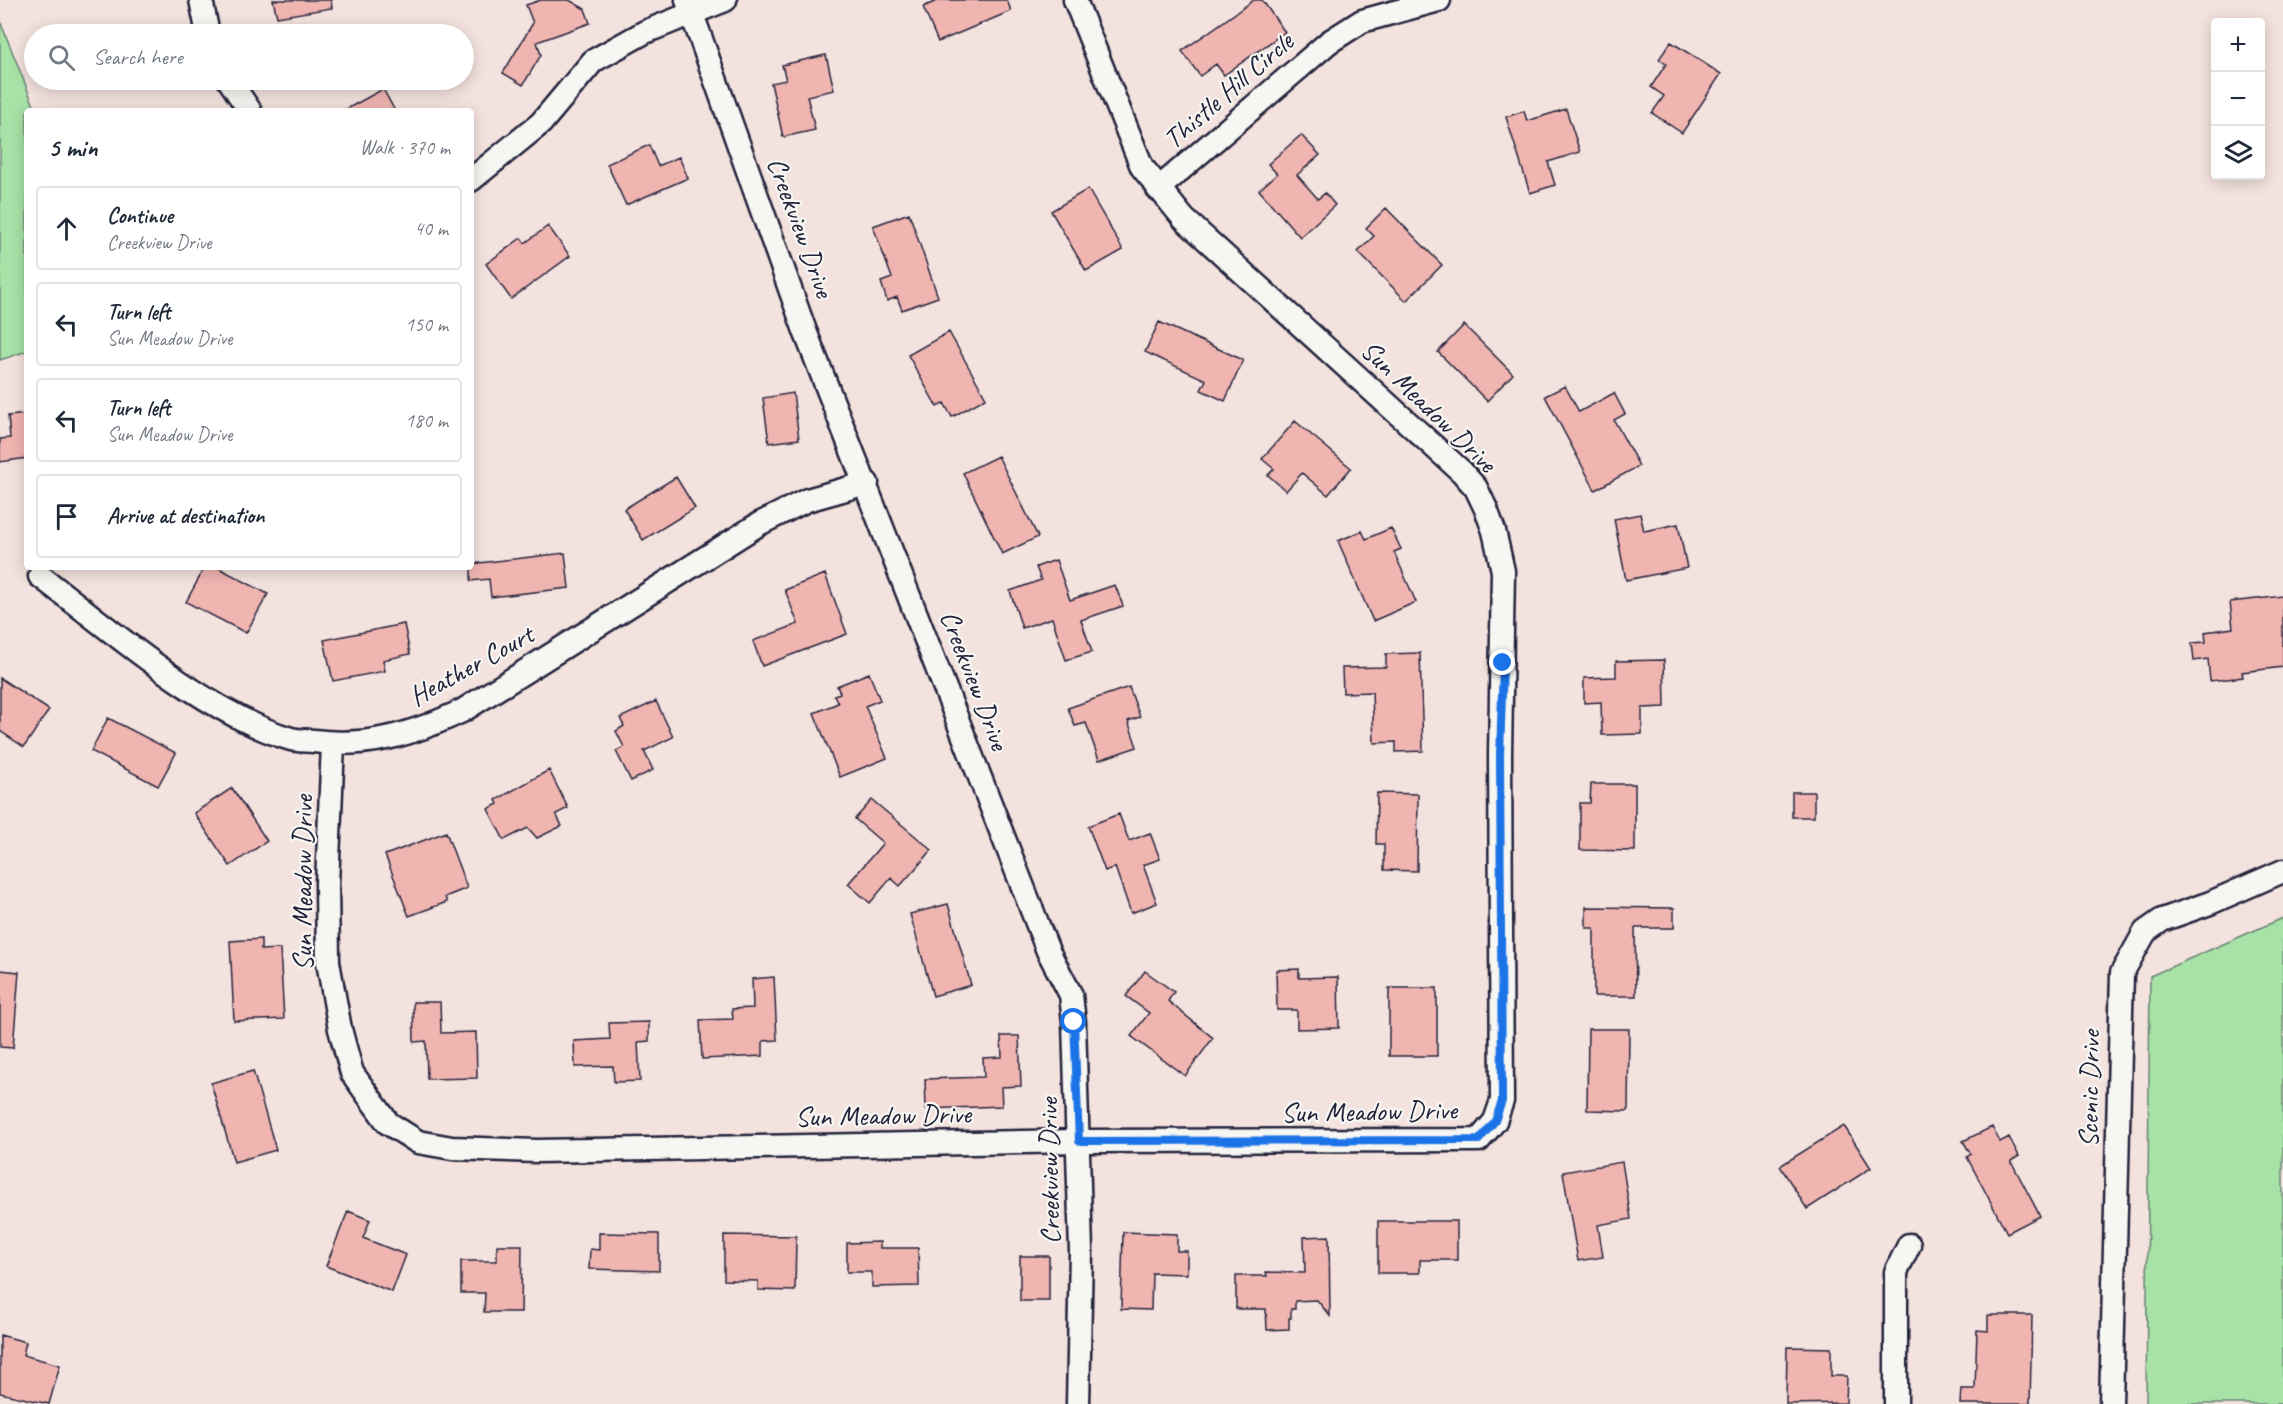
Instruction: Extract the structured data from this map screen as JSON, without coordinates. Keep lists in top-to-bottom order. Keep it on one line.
{"streets":{"street":["Thistle Hill Circle","Creekview Drive","Sun Meadow Drive","Heather Court","Scenic Drive"]},"crossings":[["Thistle Hill Circle","Sun Meadow Drive"],["Creekview Drive","Sun Meadow Drive"],["Creekview Drive","Heather Court"],["Sun Meadow Drive","Heather Court"]],"page":{"map_buttons":["+","−"],"search":"Search here","heading":["5 min","Walk · 370 m"],"list":[["Continue","Creekview Drive","40 m"],["Turn left","Sun Meadow Drive","150 m"],["Turn left","Sun Meadow Drive","180 m"],"Arrive at destination"]}}
